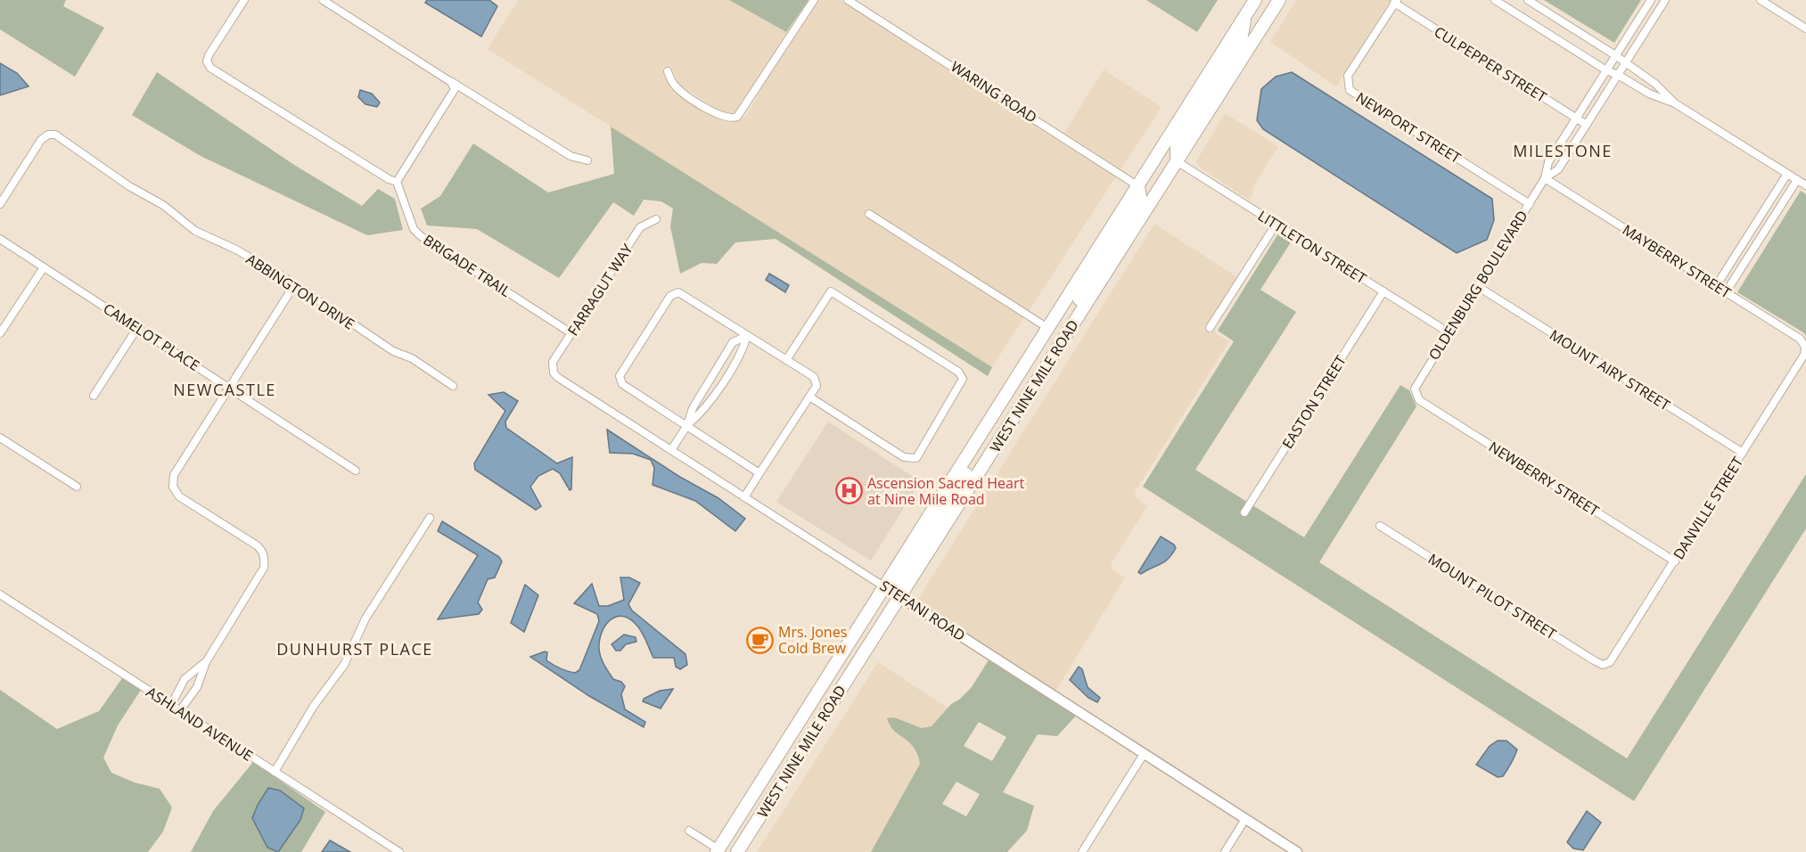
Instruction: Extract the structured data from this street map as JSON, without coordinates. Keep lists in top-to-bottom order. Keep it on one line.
{"streets":{"main road":["WEST NINE MILE ROAD"],"street":["CULPEPPER STREET","WARING ROAD","NEWPORT STREET","LITTLETON STREET","MAYBERRY STREET","BRIGADE TRAIL","OLDENBURG BOULEVARD","FARRAGUT WAY","ABBINGTON DRIVE","CAMELOT PLACE","MOUNT AIRY STREET","EASTON STREET","NEWBERRY STREET","DANVILLE STREET","MOUNT PILOT STREET","STEFANI ROAD","ASHLAND AVENUE"]},"crossings":[["CULPEPPER STREET","NEWPORT STREET"],["CULPEPPER STREET","OLDENBURG BOULEVARD"],["WARING ROAD","WEST NINE MILE ROAD"],["NEWPORT STREET","OLDENBURG BOULEVARD"],["LITTLETON STREET","OLDENBURG BOULEVARD"],["LITTLETON STREET","WEST NINE MILE ROAD"],["LITTLETON STREET","EASTON STREET"],["MAYBERRY STREET","OLDENBURG BOULEVARD"],["MAYBERRY STREET","DANVILLE STREET"],["BRIGADE TRAIL","FARRAGUT WAY"],["OLDENBURG BOULEVARD","MOUNT AIRY STREET"],["OLDENBURG BOULEVARD","NEWBERRY STREET"],["FARRAGUT WAY","STEFANI ROAD"],["MOUNT AIRY STREET","DANVILLE STREET"],["WEST NINE MILE ROAD","STEFANI ROAD"],["NEWBERRY STREET","DANVILLE STREET"],["DANVILLE STREET","MOUNT PILOT STREET"]],"districts":["MILESTONE","NEWCASTLE","DUNHURST PLACE"],"places":{"hospital":["Ascension Sacred Heart at Nine Mile Road"],"cafe":["Mrs. Jones Cold Brew"]}}
